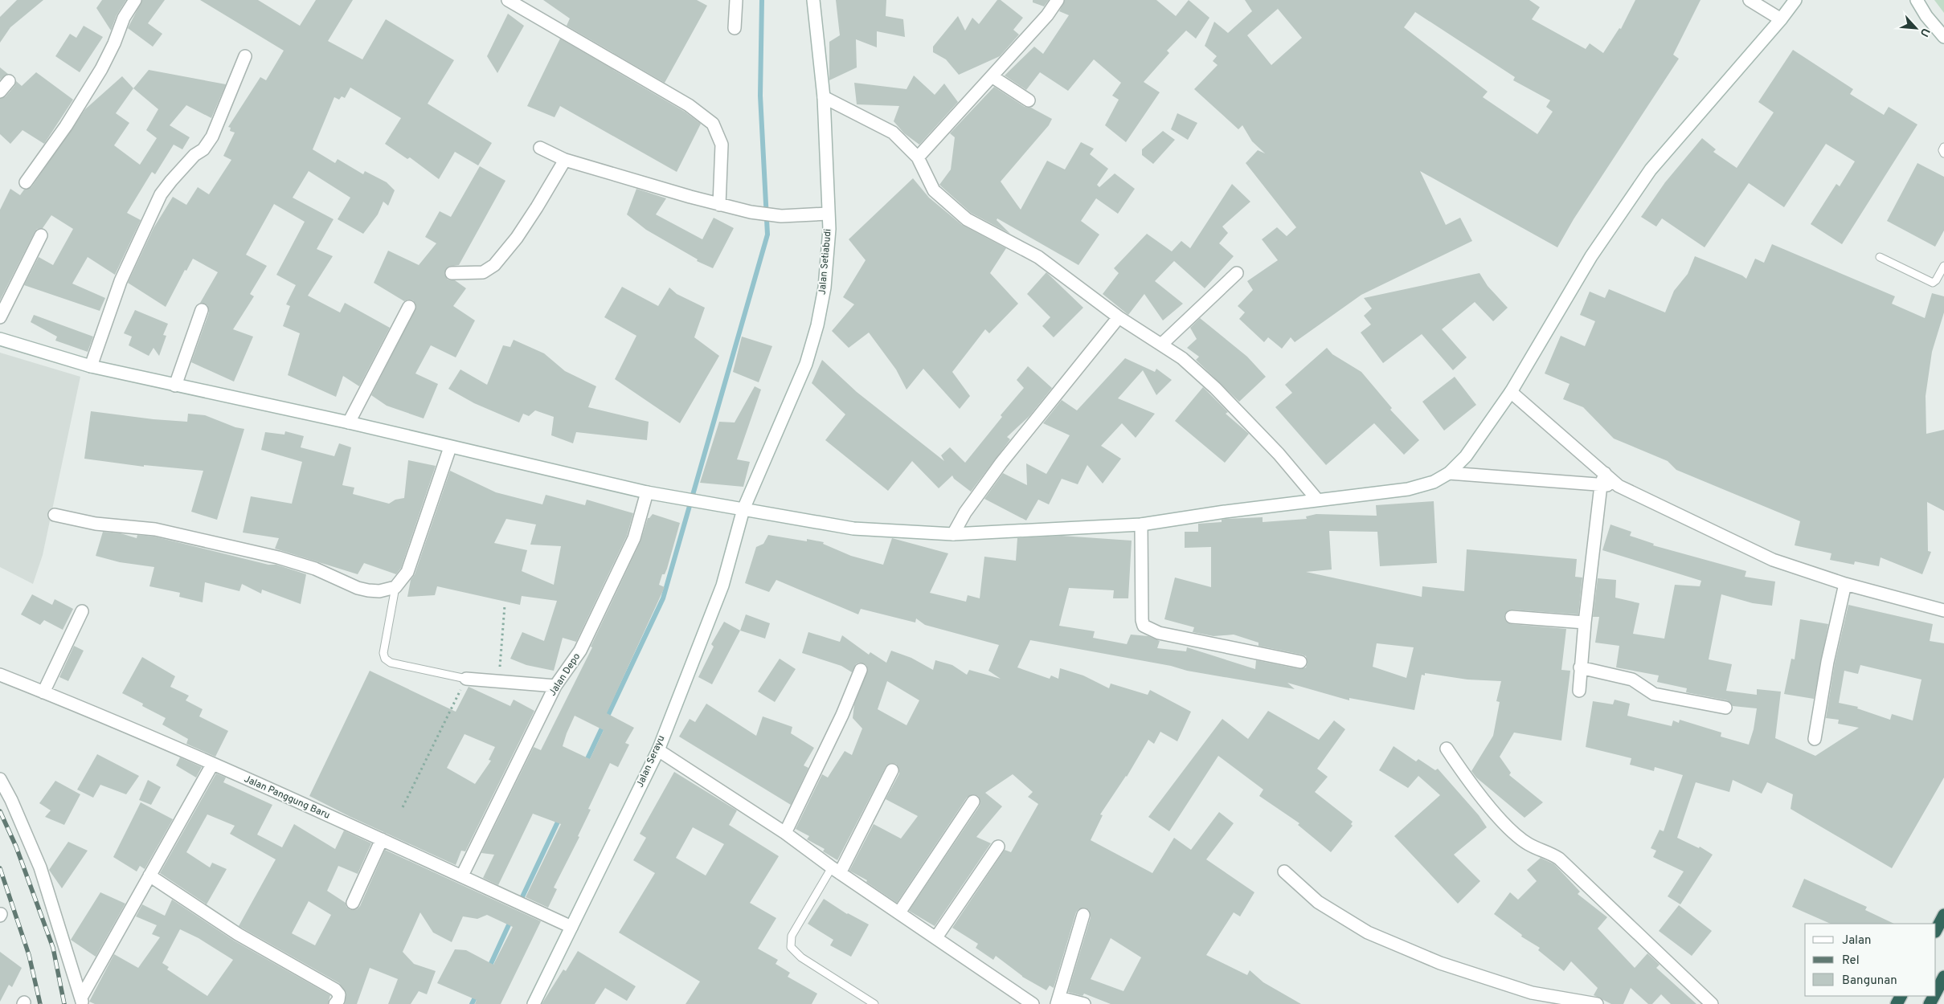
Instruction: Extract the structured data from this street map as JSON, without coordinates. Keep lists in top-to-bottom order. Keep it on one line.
{"streets":{"street":["Jalan Setiabudi","Jalan Depo","Jalan Serayu","Jalan Panggung Baru"]},"crossings":[["Jalan Setiabudi","Jalan Serayu"],["Jalan Depo","Jalan Panggung Baru"],["Jalan Serayu","Jalan Panggung Baru"]],"legend":["Jalan","Rel","Bangunan"],"north":"bottom right"}
